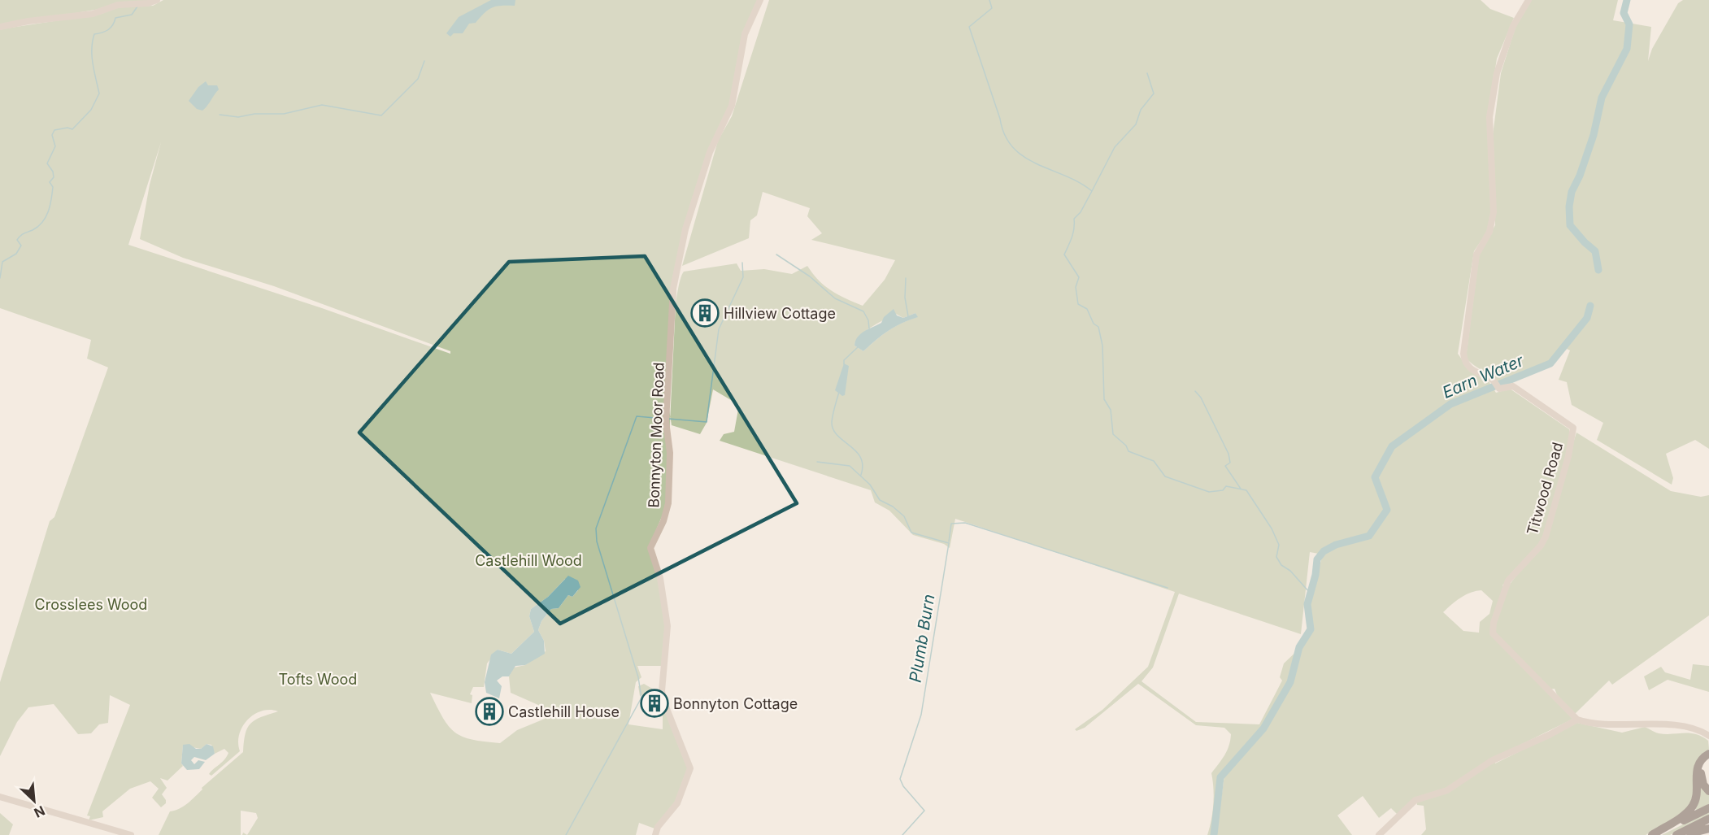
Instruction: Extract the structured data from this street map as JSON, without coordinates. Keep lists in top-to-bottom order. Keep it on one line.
{"streets":{"street":["Bonnyton Moor Road","Titwood Road"]},"water":["Earn Water","Plumb Burn"],"parks":["Castlehill Wood","Crosslees Wood","Tofts Wood"],"places":{"building":["Hillview Cottage","Bonnyton Cottage","Castlehill House"]},"north":"bottom right"}
